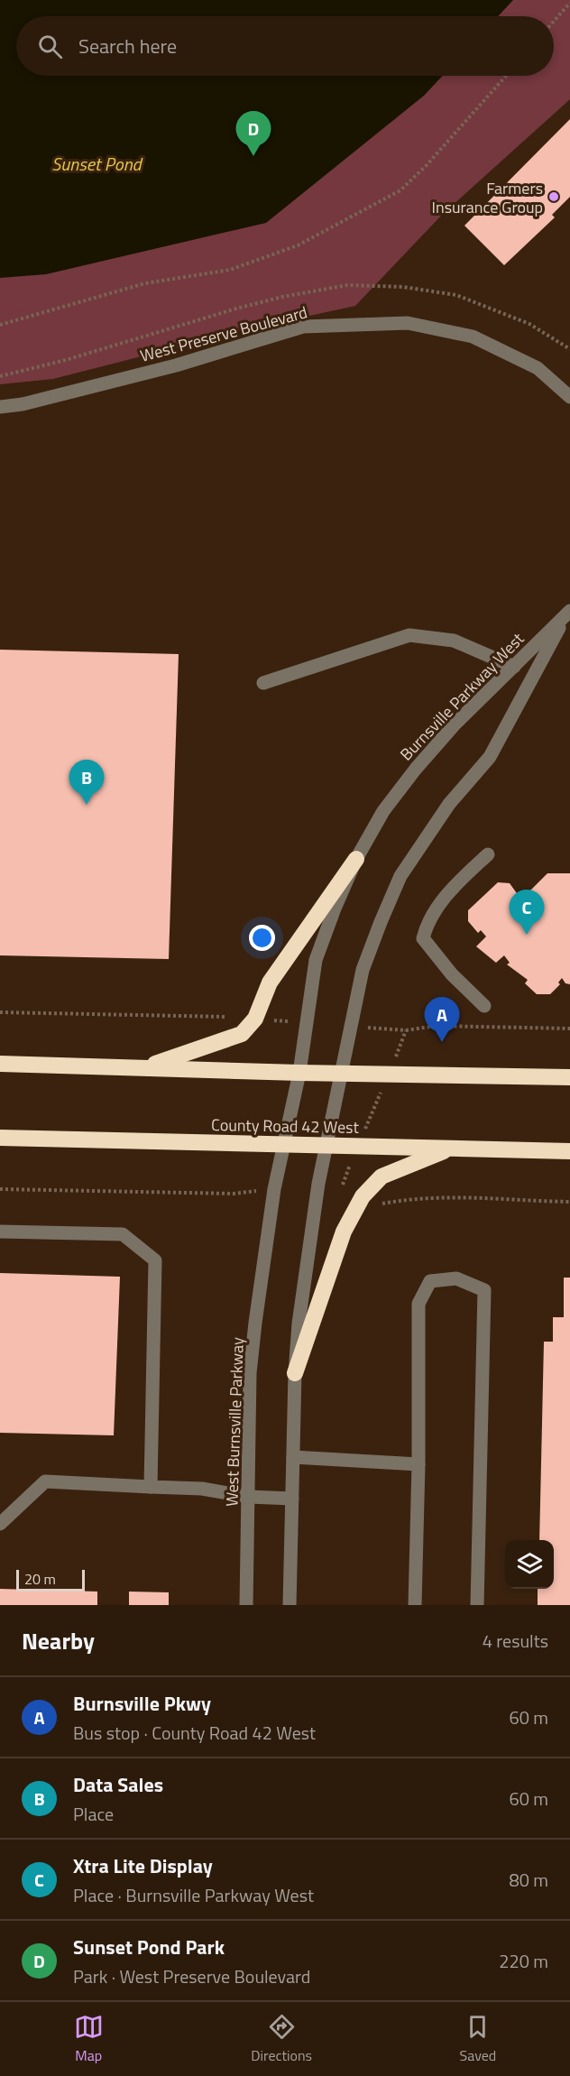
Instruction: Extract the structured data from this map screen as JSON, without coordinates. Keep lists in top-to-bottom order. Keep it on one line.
{"streets":{"highway":["County Road 42 West"],"street":["West Preserve Boulevard","Burnsville Parkway West","West Burnsville Parkway"]},"crossings":[["Burnsville Parkway West","County Road 42 West"],["Burnsville Parkway West","West Burnsville Parkway"],["County Road 42 West","West Burnsville Parkway"]],"water":["Sunset Pond"],"places":["Farmers Insurance Group"],"scale_bar":"20 m","page":{"search":"Search here","pins":["D","B","C","A"],"scale":"20 m","heading":["Nearby","4 results"],"list":[{"mark":"A","name":"Burnsville Pkwy","note":"Bus stop · County Road 42 West","value":"60 m"},{"mark":"B","name":"Data Sales","note":"Place","value":"60 m"},{"mark":"C","name":"Xtra Lite Display","note":"Place · Burnsville Parkway West","value":"80 m"},{"mark":"D","name":"Sunset Pond Park","note":"Park · West Preserve Boulevard","value":"220 m"}],"nav":["Map","Directions","Saved"]}}
